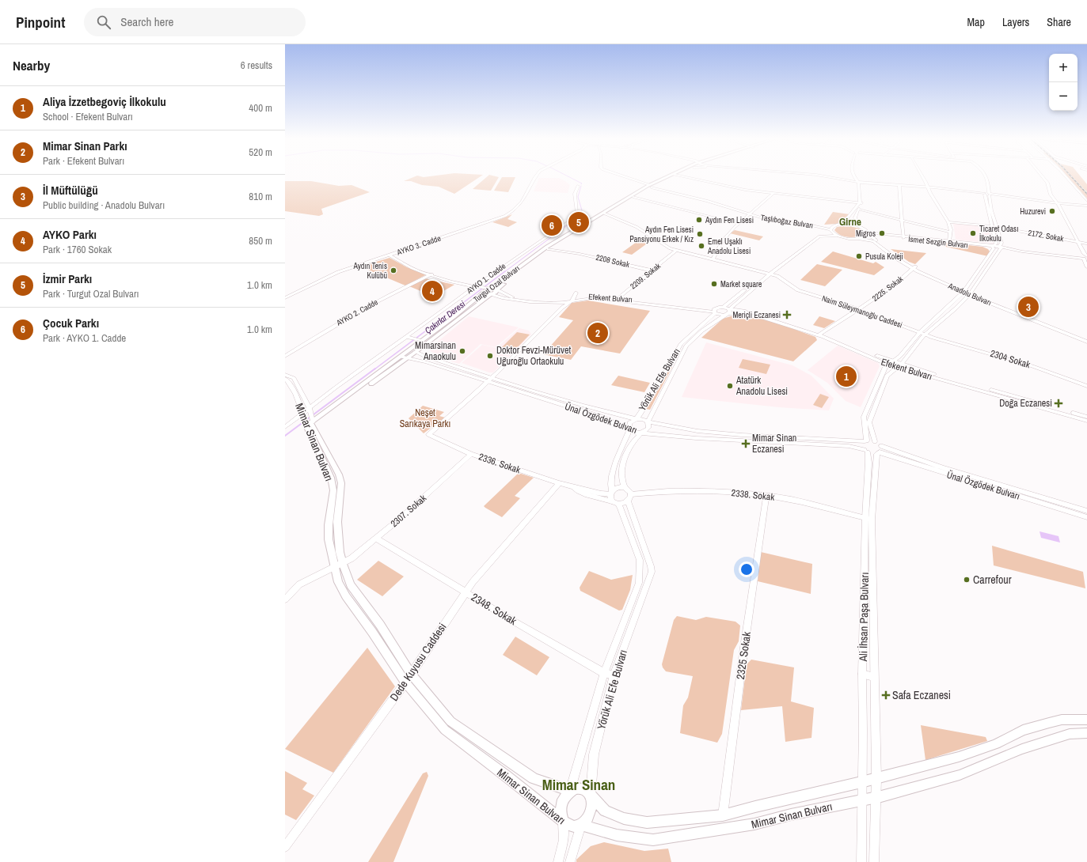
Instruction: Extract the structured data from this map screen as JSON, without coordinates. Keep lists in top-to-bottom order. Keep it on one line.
{"streets":{"main road":["Turgut Ozal Bulvarı","Yörük Ali Efe Bulvarı","Mimar Sinan Bulvarı"],"street":["Taşlıboğaz Bulvarı","2172. Sokak","İsmet Sezgin Bulvarı","AYKO 3. Cadde","2208 Sokak","2209. Sokak","AYKO 1. Cadde","2225. Sokak","Anadolu Bulvarı","Efekent Bulvarı","Naim Süleymanoğlu Caddesi","AYKO 2. Cadde","2304 Sokak","Ünal Özgödek Bulvarı","2336. Sokak","2338. Sokak","2307. Sokak","2348. Sokak","Ali İhsan Paşa Bulvarı","2325 Sokak","Dede Kuyusu Caddesi"]},"crossings":[["Taşlıboğaz Bulvarı","Turgut Ozal Bulvarı"],["İsmet Sezgin Bulvarı","Anadolu Bulvarı"],["2208 Sokak","2209. Sokak"],["2208 Sokak","Turgut Ozal Bulvarı"],["2209. Sokak","Efekent Bulvarı"],["2209. Sokak","Naim Süleymanoğlu Caddesi"],["AYKO 1. Cadde","Mimar Sinan Bulvarı"],["Turgut Ozal Bulvarı","Naim Süleymanoğlu Caddesi"],["Turgut Ozal Bulvarı","Ünal Özgödek Bulvarı"],["Turgut Ozal Bulvarı","Mimar Sinan Bulvarı"],["2225. Sokak","Anadolu Bulvarı"],["2225. Sokak","Efekent Bulvarı"],["2225. Sokak","Naim Süleymanoğlu Caddesi"],["Anadolu Bulvarı","Yörük Ali Efe Bulvarı"],["Efekent Bulvarı","Yörük Ali Efe Bulvarı"],["Naim Süleymanoğlu Caddesi","2304 Sokak"],["Naim Süleymanoğlu Caddesi","Yörük Ali Efe Bulvarı"],["Yörük Ali Efe Bulvarı","Ünal Özgödek Bulvarı"],["Yörük Ali Efe Bulvarı","Mimar Sinan Bulvarı"],["Yörük Ali Efe Bulvarı","2336. Sokak"],["Yörük Ali Efe Bulvarı","2338. Sokak"],["Yörük Ali Efe Bulvarı","2348. Sokak"],["Ünal Özgödek Bulvarı","2336. Sokak"],["Ünal Özgödek Bulvarı","Ali İhsan Paşa Bulvarı"],["Mimar Sinan Bulvarı","2307. Sokak"],["Mimar Sinan Bulvarı","Ali İhsan Paşa Bulvarı"],["Mimar Sinan Bulvarı","2325 Sokak"],["Mimar Sinan Bulvarı","Dede Kuyusu Caddesi"],["2336. Sokak","2338. Sokak"],["2336. Sokak","2307. Sokak"],["2336. Sokak","Dede Kuyusu Caddesi"],["2338. Sokak","Ali İhsan Paşa Bulvarı"],["2338. Sokak","2325 Sokak"],["2307. Sokak","2348. Sokak"],["2348. Sokak","Dede Kuyusu Caddesi"]],"districts":["Girne","Mimar Sinan"],"water":["Çakırlar Deresi"],"parks":["Neşet Sarıkaya Parkı"],"places":{"other":["Huzurevi","Aydın Fen Lisesi","Migros","Ticaret Odası İlkokulu","Aydın Fen Lisesi Pansiyonu Erkek / Kız","Emel Uşaklı Anadolu Lisesi","Pusula Koleji","Aydın Tenis Kulübü","Market square","Mimarsinan Anaokulu","Doktor Fevzi-Mürüvet Uğuroğlu Ortaokulu","Atatürk Anadolu Lisesi","Carrefour"],"health":["Meriçli Eczanesi","Doğa Eczanesi","Mimar Sinan Eczanesi","Safa Eczanesi"]},"page":{"header":"Pinpoint","search":"Search here","nav":["Map","Layers","Share"],"heading":["Nearby","6 results"],"map_buttons":["+","−"],"list":[{"mark":"1","name":"Aliya İzzetbegoviç İlkokulu","note":"School · Efekent Bulvarı","value":"400 m"},{"mark":"2","name":"Mimar Sinan Parkı","note":"Park · Efekent Bulvarı","value":"520 m"},{"mark":"3","name":"İl Müftülüğü","note":"Public building · Anadolu Bulvarı","value":"810 m"},{"mark":"4","name":"AYKO Parkı","note":"Park · 1760 Sokak","value":"850 m"},{"mark":"5","name":"İzmir Parkı","note":"Park · Turgut Ozal Bulvarı","value":"1.0 km"},{"mark":"6","name":"Çocuk Parkı","note":"Park · AYKO 1. Cadde","value":"1.0 km"}],"pins":["5","6","4","3","2","1"]}}
